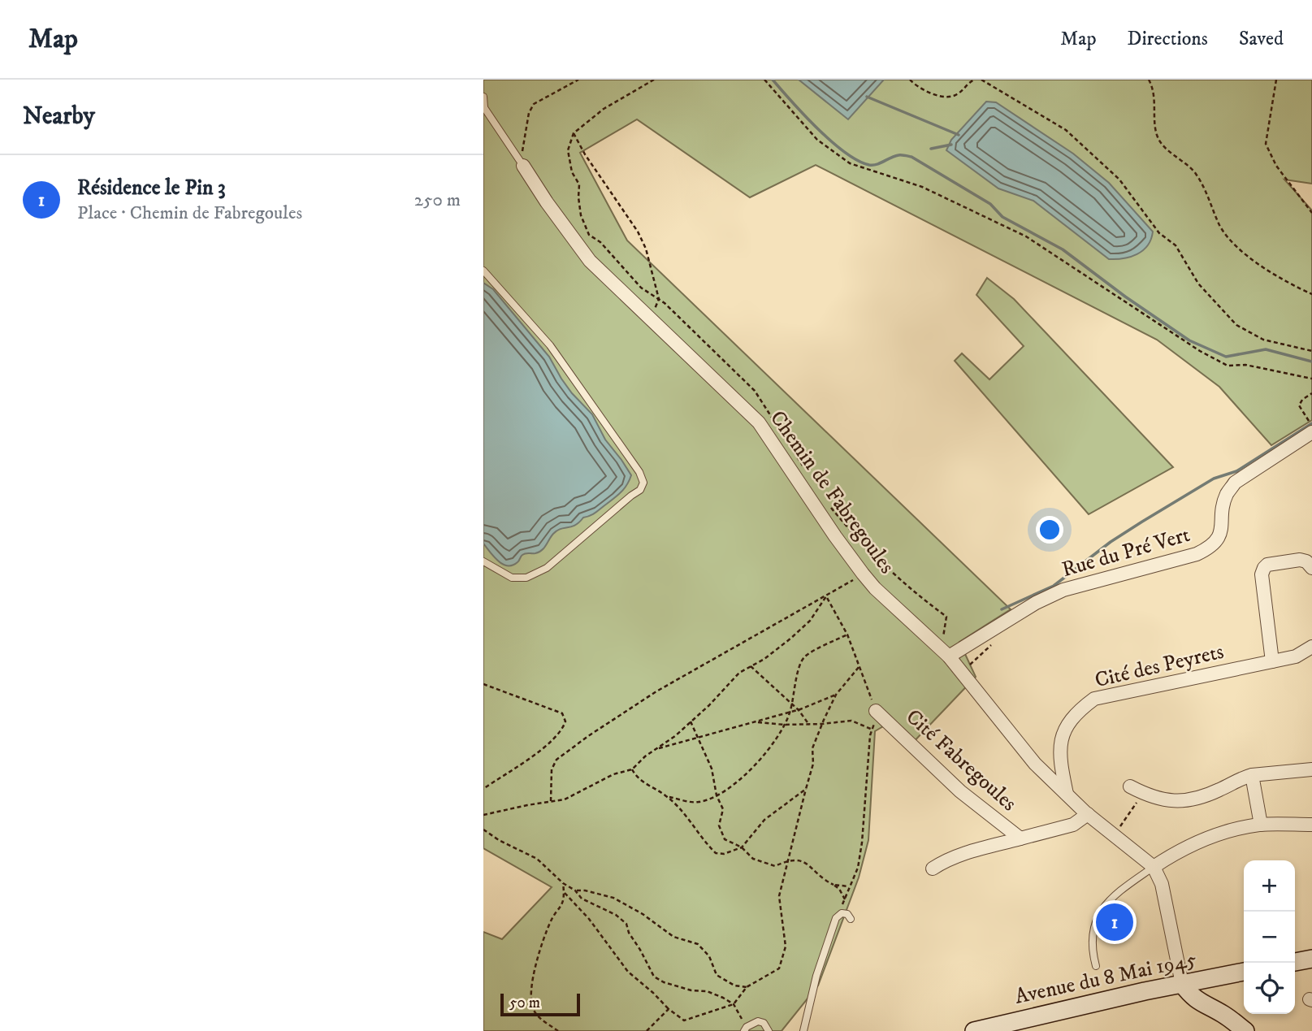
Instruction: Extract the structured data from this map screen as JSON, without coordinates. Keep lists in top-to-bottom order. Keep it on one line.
{"streets":{"main road":["Avenue du 8 Mai 1945"],"street":["Chemin de Fabregoules","Rue du Pré Vert","Cité des Peyrets","Cité Fabregoules"]},"crossings":[["Chemin de Fabregoules","Rue du Pré Vert"],["Chemin de Fabregoules","Cité des Peyrets"],["Chemin de Fabregoules","Cité Fabregoules"],["Chemin de Fabregoules","Avenue du 8 Mai 1945"]],"scale_bar":"50 m","page":{"header":"Map","nav":["Map","Directions","Saved"],"heading":"Nearby","list":[{"mark":"1","name":"Résidence le Pin 3","note":"Place · Chemin de Fabregoules","value":"250 m"}],"map_buttons":["+","−"],"pins":"1","scale":"50 m"}}
